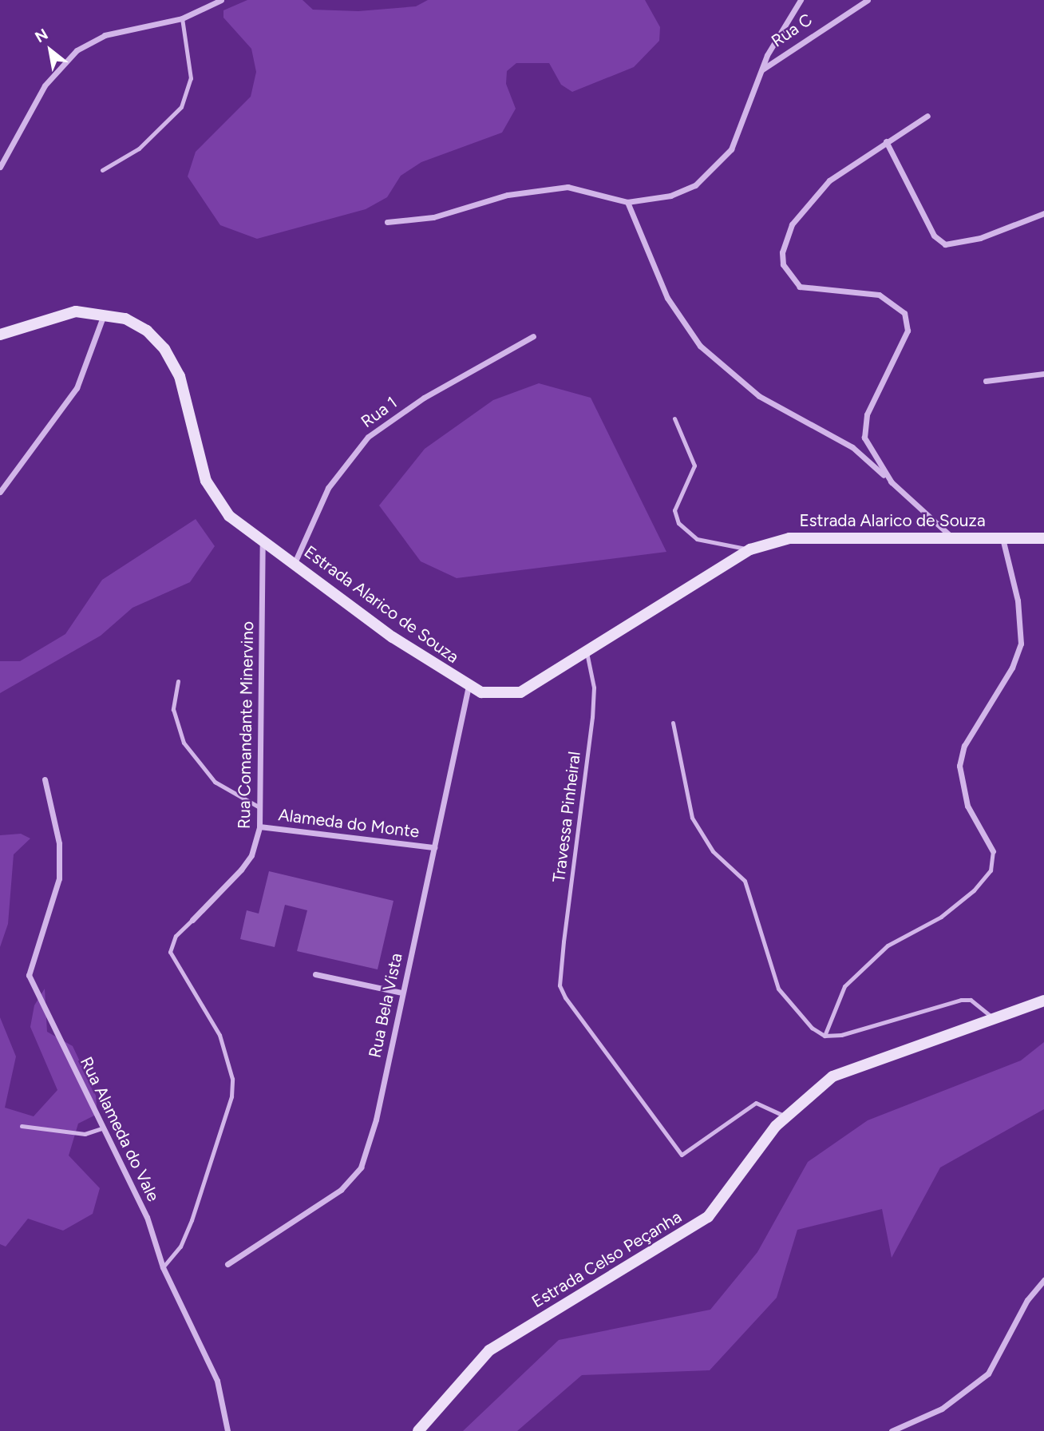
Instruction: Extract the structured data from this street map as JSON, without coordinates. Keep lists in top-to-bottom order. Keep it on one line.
{"streets":{"main road":["Estrada Alarico de Souza","Estrada Celso Peçanha"],"street":["Rua C","Rua 1","Rua Comandante Minervino","Alameda do Monte","Rua Bela Vista","Rua Alameda do Vale"],"lane":["Travessa Pinheiral"]},"crossings":[["Rua 1","Estrada Alarico de Souza"],["Estrada Alarico de Souza","Rua Comandante Minervino"],["Estrada Alarico de Souza","Travessa Pinheiral"],["Estrada Alarico de Souza","Rua Bela Vista"],["Rua Comandante Minervino","Alameda do Monte"],["Travessa Pinheiral","Estrada Celso Peçanha"],["Alameda do Monte","Rua Bela Vista"]],"north":"top left"}
